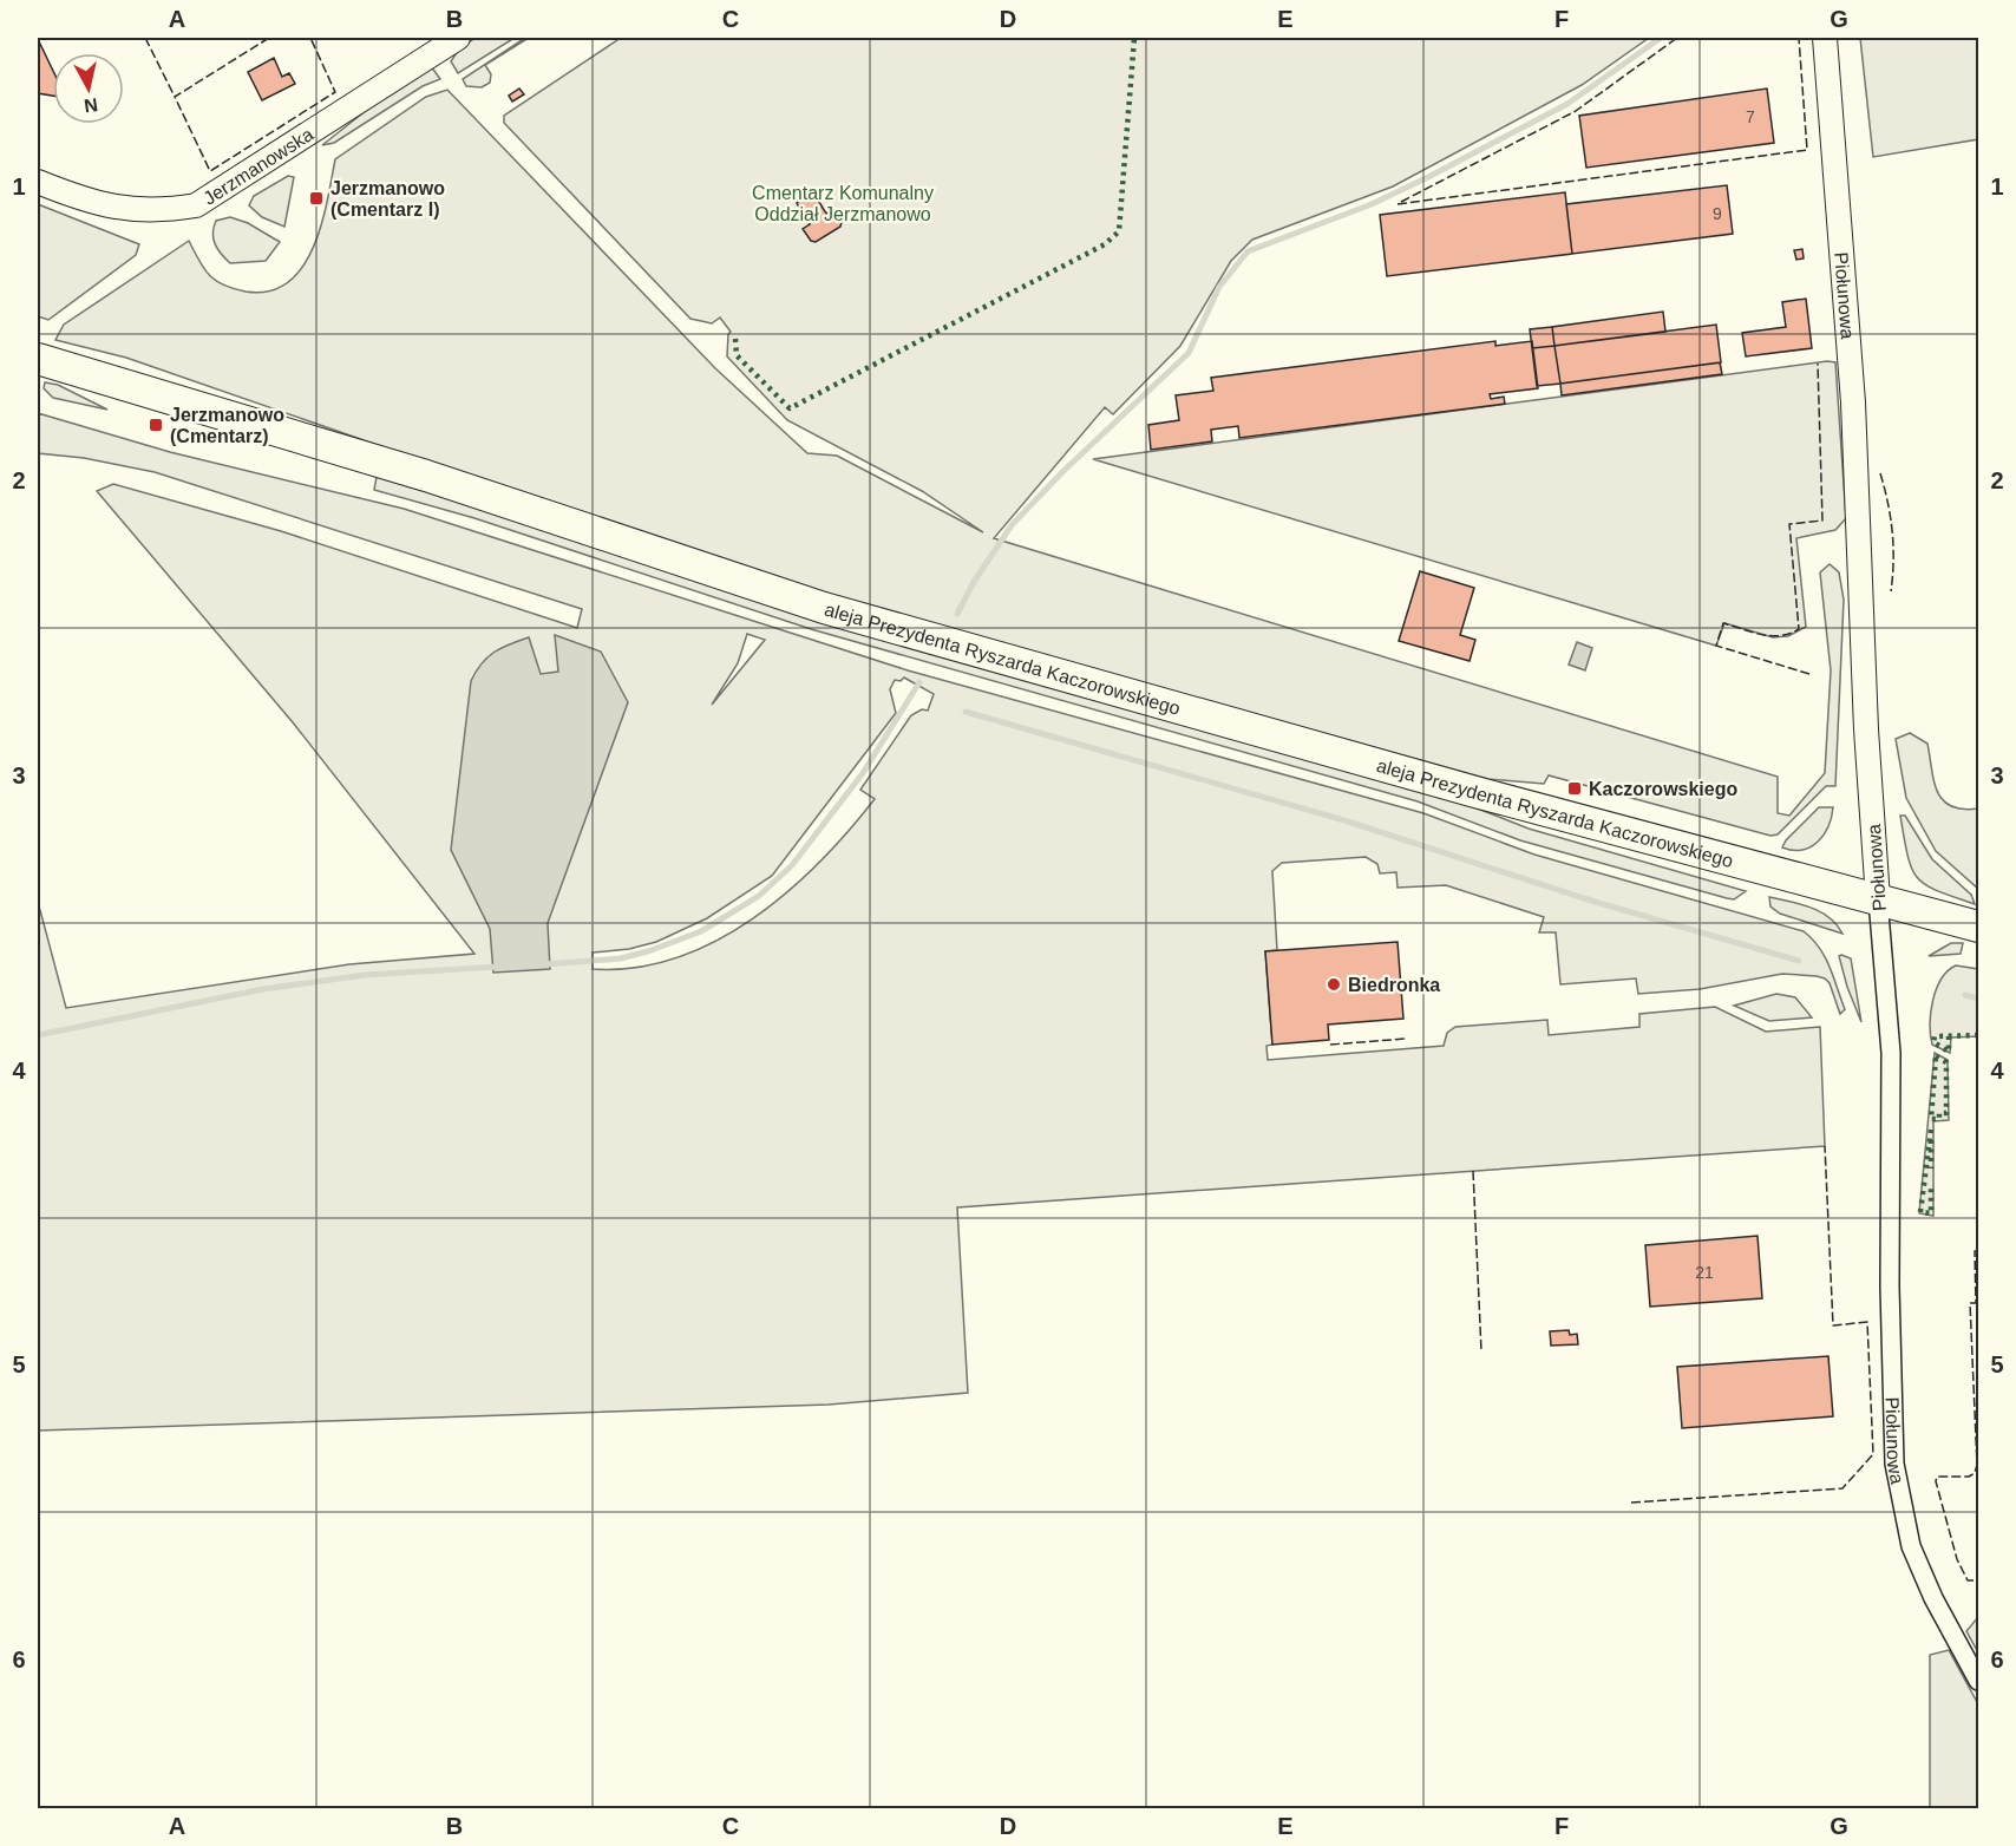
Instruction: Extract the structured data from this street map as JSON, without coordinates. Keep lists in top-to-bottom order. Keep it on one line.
{"streets":{"main road":["aleja Prezydenta Ryszarda Kaczorowskiego"],"street":["Jerzmanowska","Piołunowa"]},"crossings":[["Piołunowa","aleja Prezydenta Ryszarda Kaczorowskiego"]],"parks":["Cmentarz Komunalny Oddział Jerzmanowo"],"places":{"transit":["Jerzmanowo (Cmentarz I)","Jerzmanowo (Cmentarz)","Kaczorowskiego"],"other":["Biedronka"]},"house_numbers":["7","9","21"],"north":"bottom","grid":{"columns":["A","B","C","D","E","F","G"],"rows":["1","2","3","4","5","6"]}}
